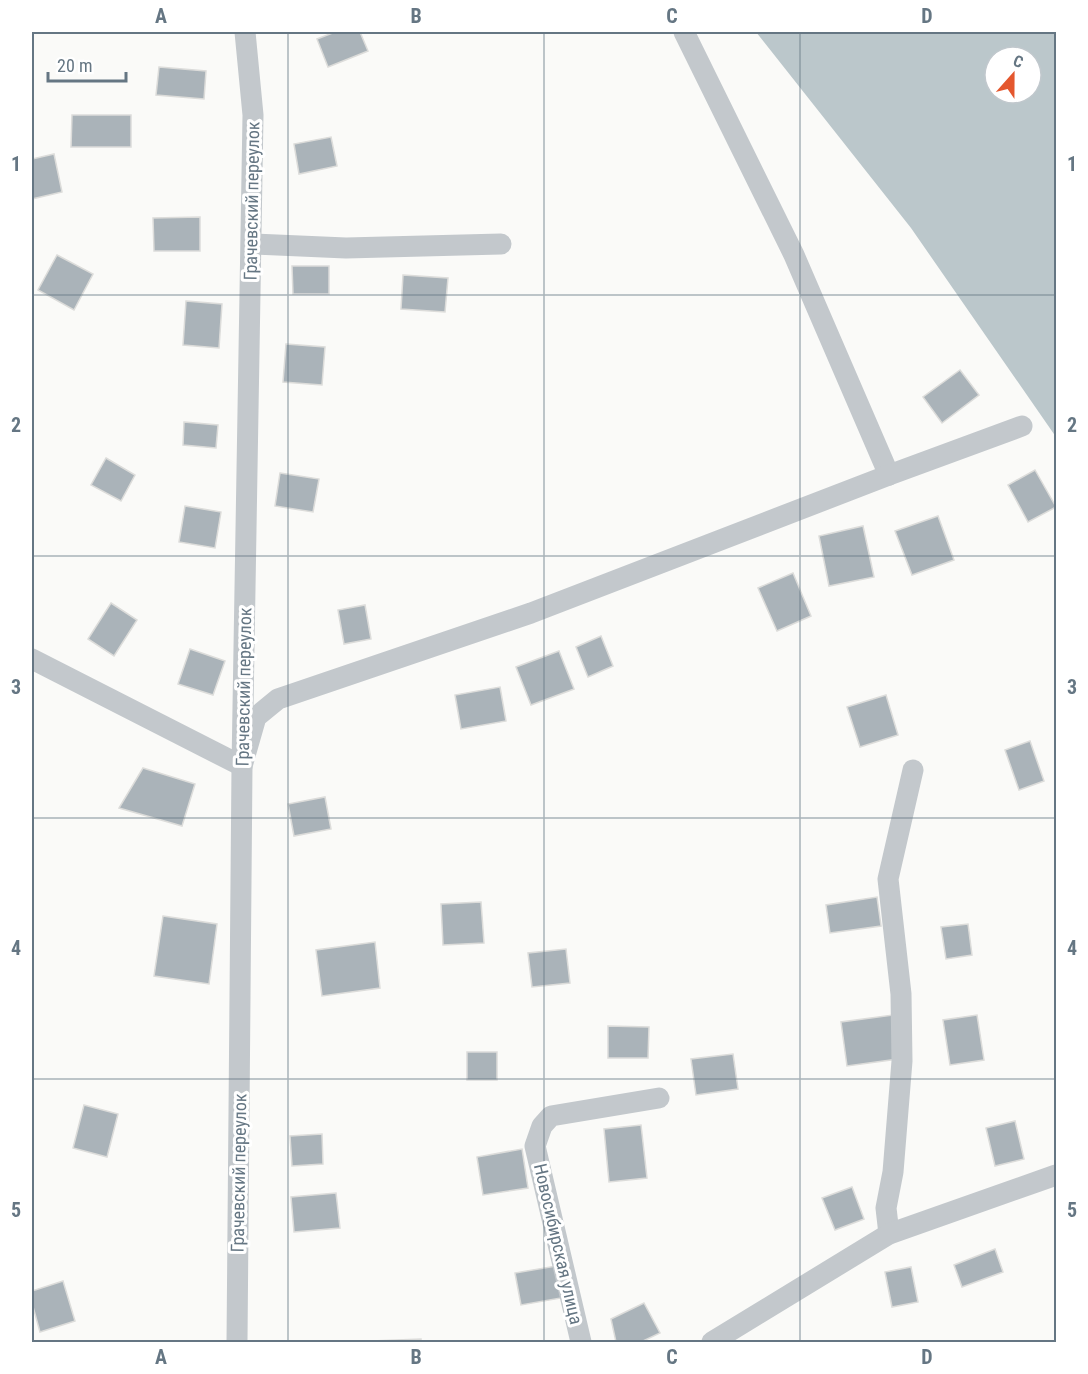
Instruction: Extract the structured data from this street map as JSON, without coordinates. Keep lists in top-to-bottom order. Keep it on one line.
{"streets":{"street":["Грачевский переулок","Новосибирская улица"]},"scale_bar":"20 m","north":"top","grid":{"columns":["A","B","C","D"],"rows":["1","2","3","4","5"]}}
